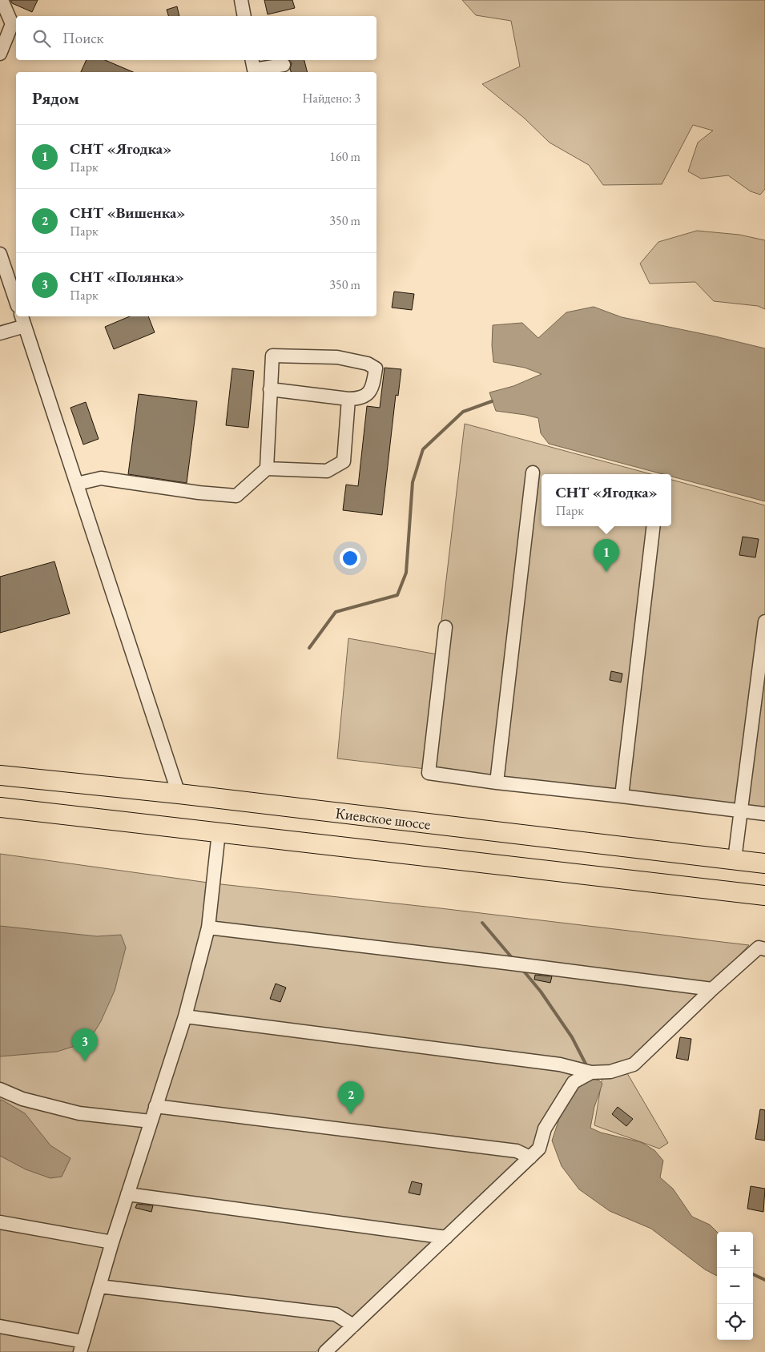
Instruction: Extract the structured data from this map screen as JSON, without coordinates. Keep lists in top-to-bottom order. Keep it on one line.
{"streets":{"highway":["Киевское шоссе"]},"page":{"search":"Поиск","heading":["Рядом","Найдено: 3"],"list":[{"mark":"1","name":"СНТ «Ягодка»","note":"Парк","value":"160 m"},{"mark":"2","name":"СНТ «Вишенка»","note":"Парк","value":"350 m"},{"mark":"3","name":"СНТ «Полянка»","note":"Парк","value":"350 m"}],"popup":["СНТ «Ягодка»","Парк"],"pins":["1","3","2"],"map_buttons":["+","−"]}}
